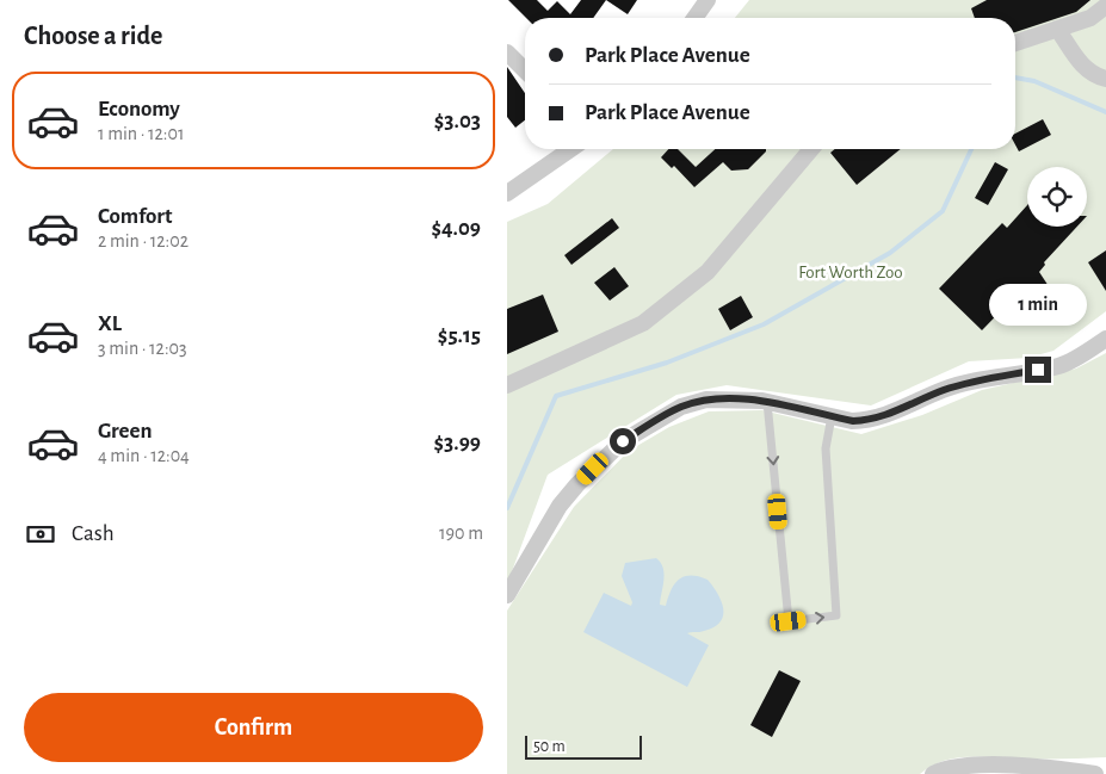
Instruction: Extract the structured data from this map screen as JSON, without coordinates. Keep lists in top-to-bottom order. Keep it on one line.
{"parks":["Fort Worth Zoo"],"scale_bar":"50 m","page":{"heading":"Choose a ride","banner":["Park Place Avenue","Park Place Avenue"],"list":[{"name":"Economy","note":"1 min · 12:01","value":"$3.03"},{"name":"Comfort","note":"2 min · 12:02","value":"$4.09"},{"name":"XL","note":"3 min · 12:03","value":"$5.15"},{"name":"Green","note":"4 min · 12:04","value":"$3.99"}],"bubble":"1 min","pay":["Cash","190 m"],"buttons":"Confirm","scale":"50 m"}}
